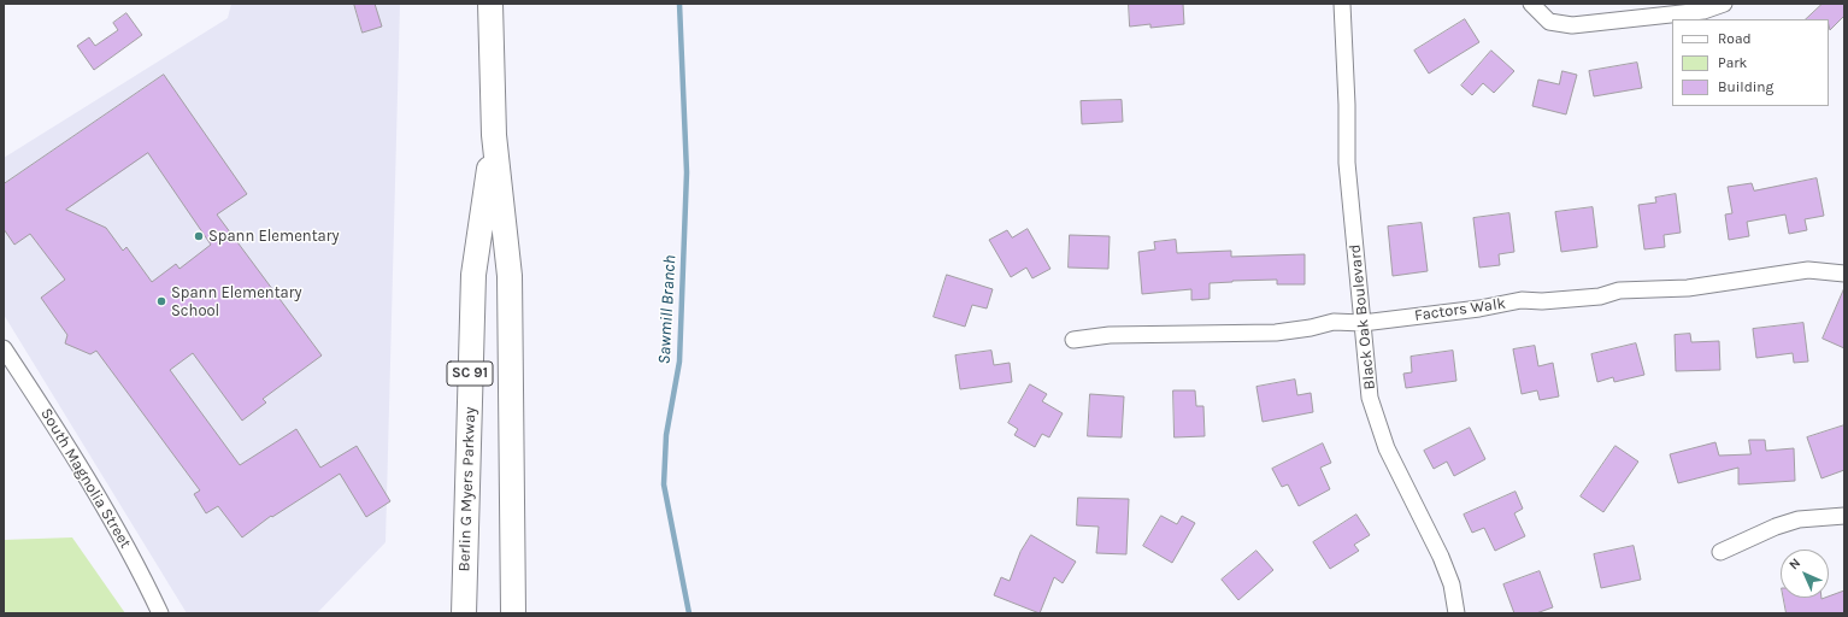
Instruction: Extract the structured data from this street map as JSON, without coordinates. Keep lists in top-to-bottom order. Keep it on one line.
{"streets":{"main road":["SC 91","Berlin G Myers Parkway"],"street":["Factors Walk","Black Oak Boulevard","South Magnolia Street"]},"crossings":[["Factors Walk","Black Oak Boulevard"]],"water":["Sawmill Branch"],"places":["Spann Elementary","Spann Elementary School"],"legend":["Road","Park","Building"],"north":"top left"}
